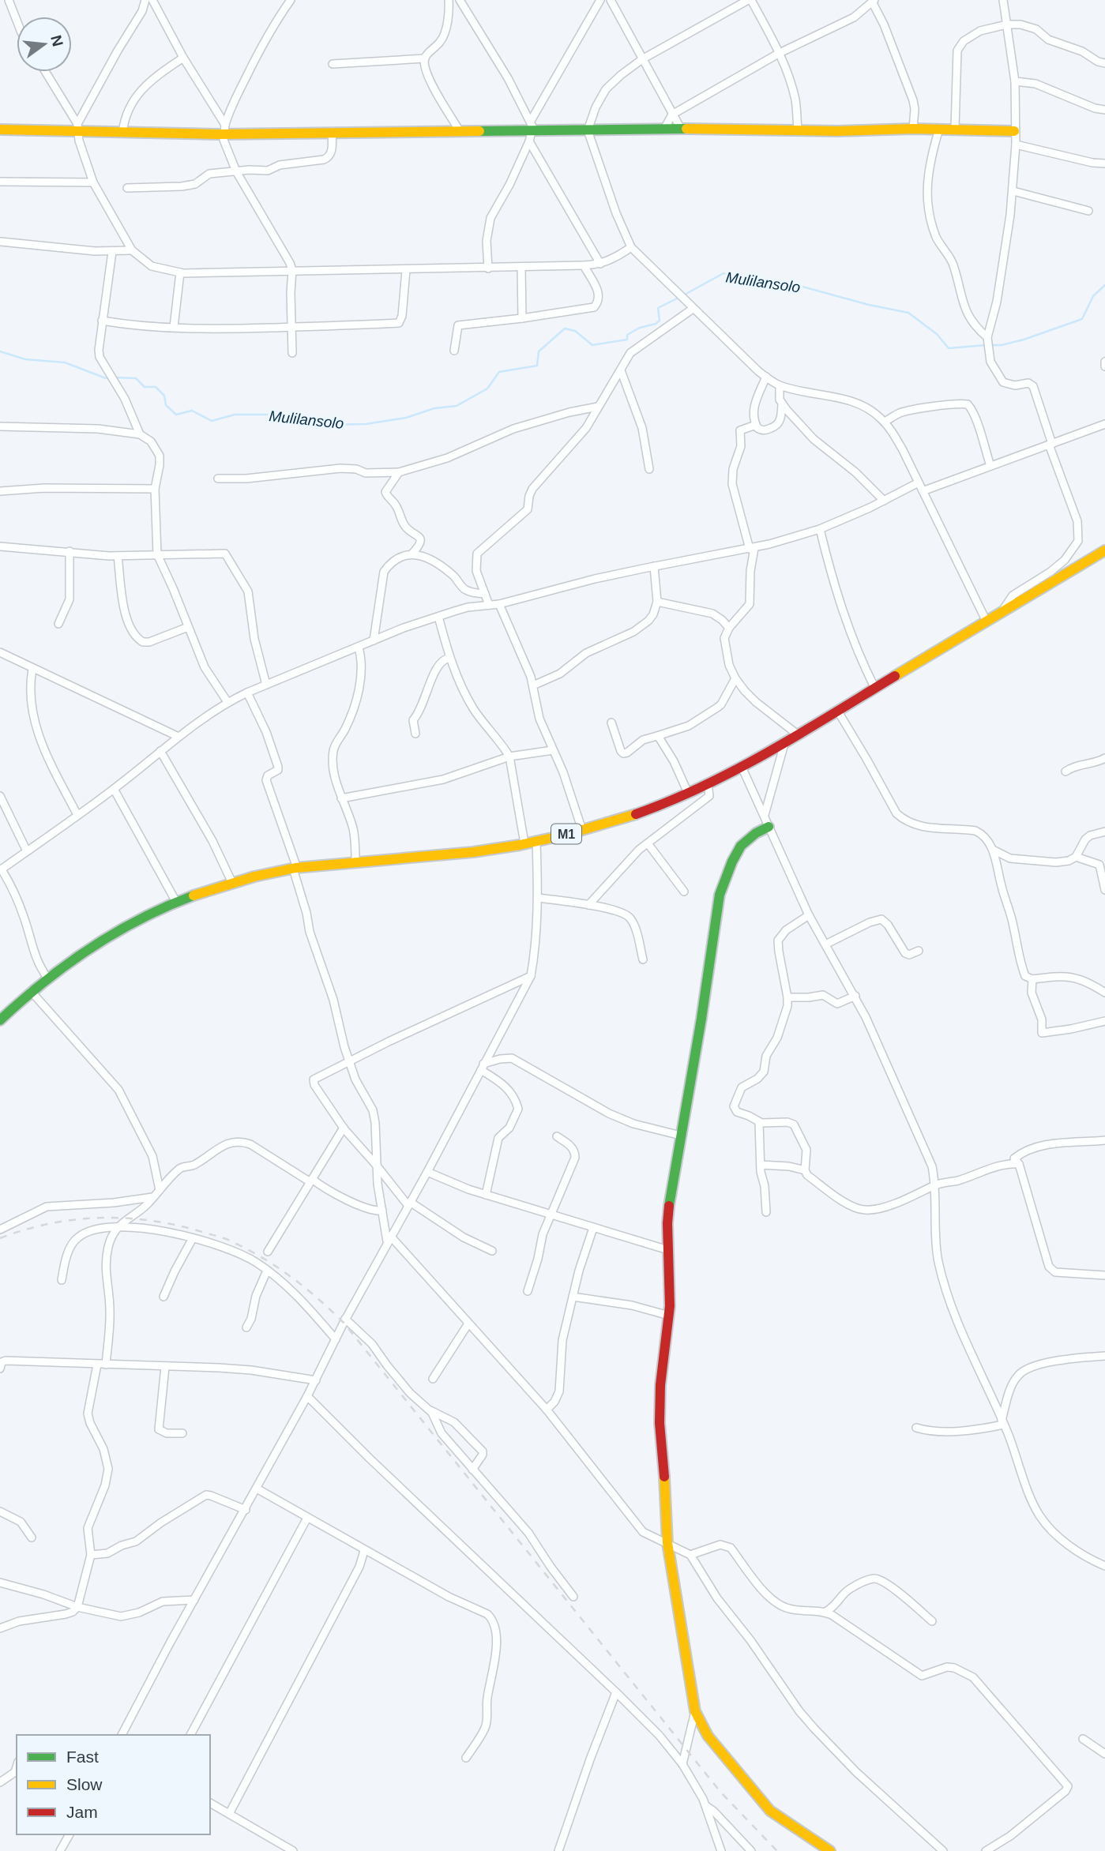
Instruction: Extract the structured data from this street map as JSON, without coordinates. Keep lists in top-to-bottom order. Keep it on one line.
{"streets":{"street":["M1"]},"water":["Mulilansolo"],"legend":["Fast","Slow","Jam"],"north":"right"}
